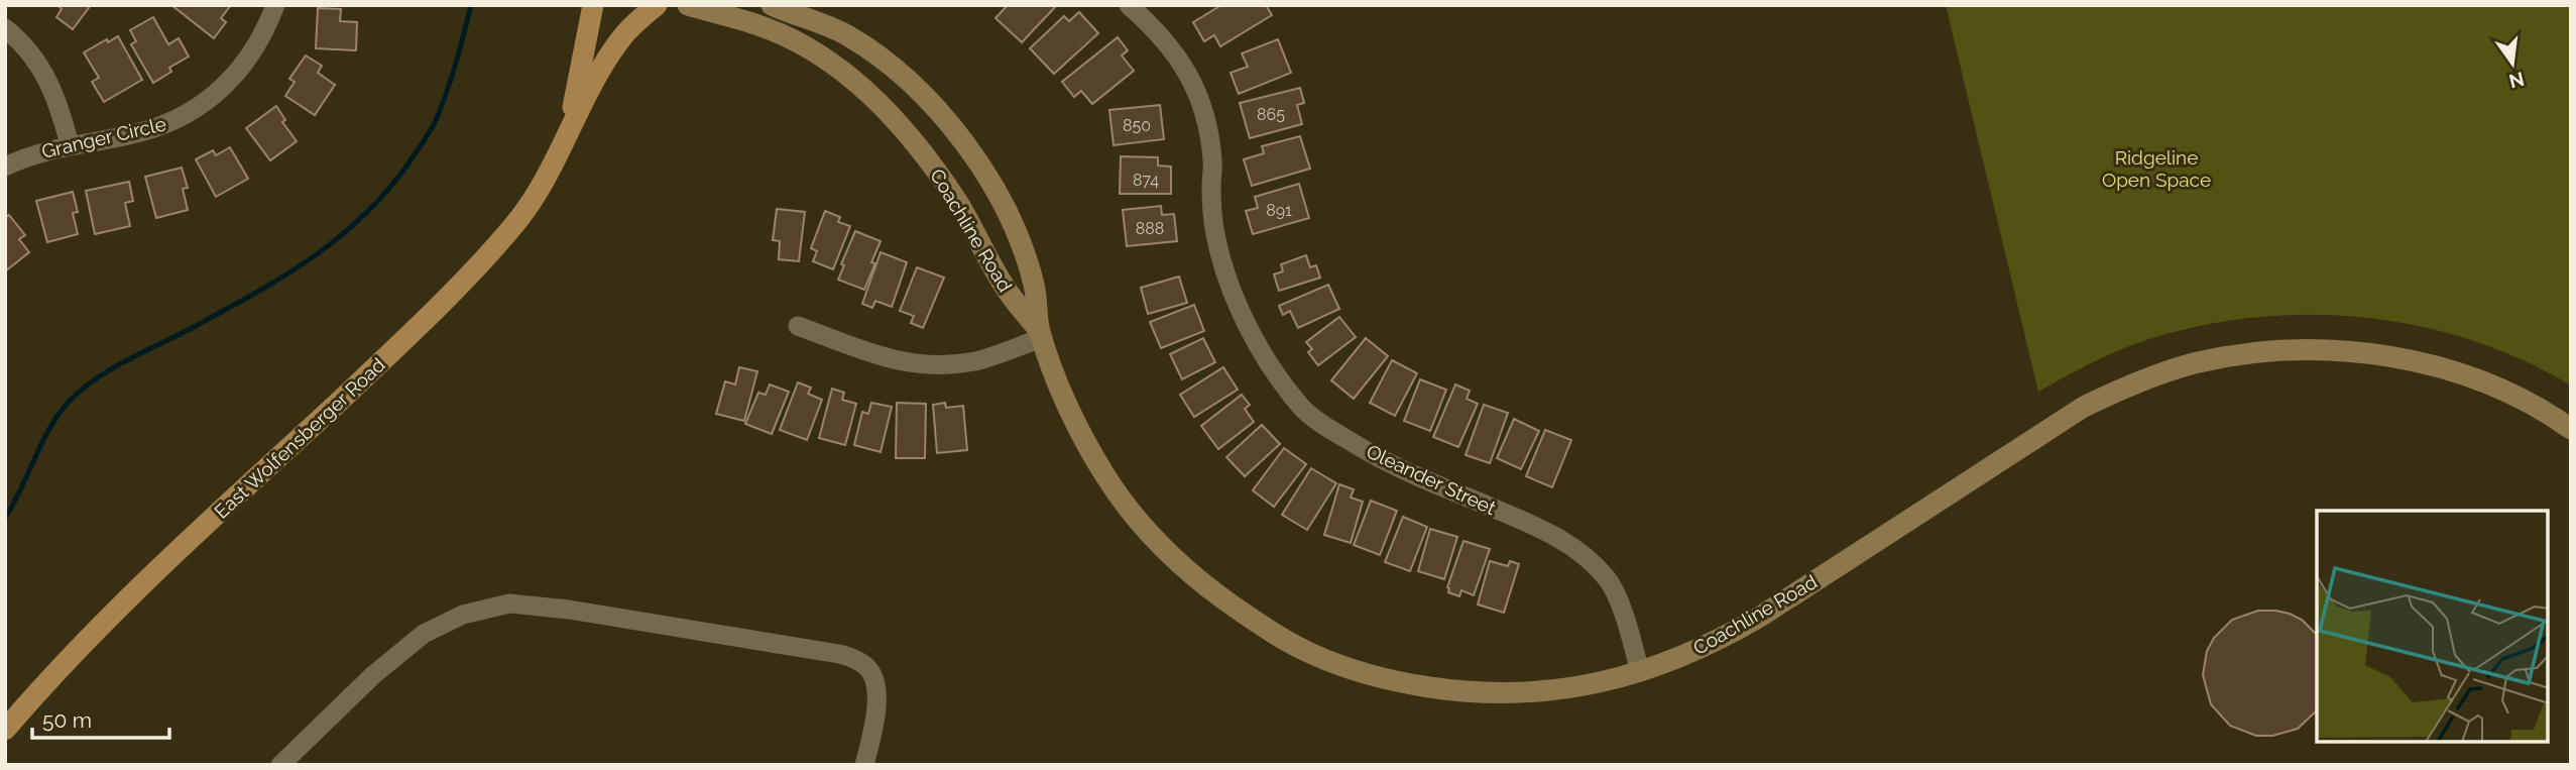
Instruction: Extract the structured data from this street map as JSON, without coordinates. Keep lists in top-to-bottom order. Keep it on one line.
{"streets":{"main road":["Coachline Road","East Wolfensberger Road"],"street":["Granger Circle","Oleander Street"]},"crossings":[["Coachline Road","Oleander Street"]],"parks":["Ridgeline Open Space"],"house_numbers":["865","850","874","891","888"],"scale_bar":"50 m","north":"bottom"}
